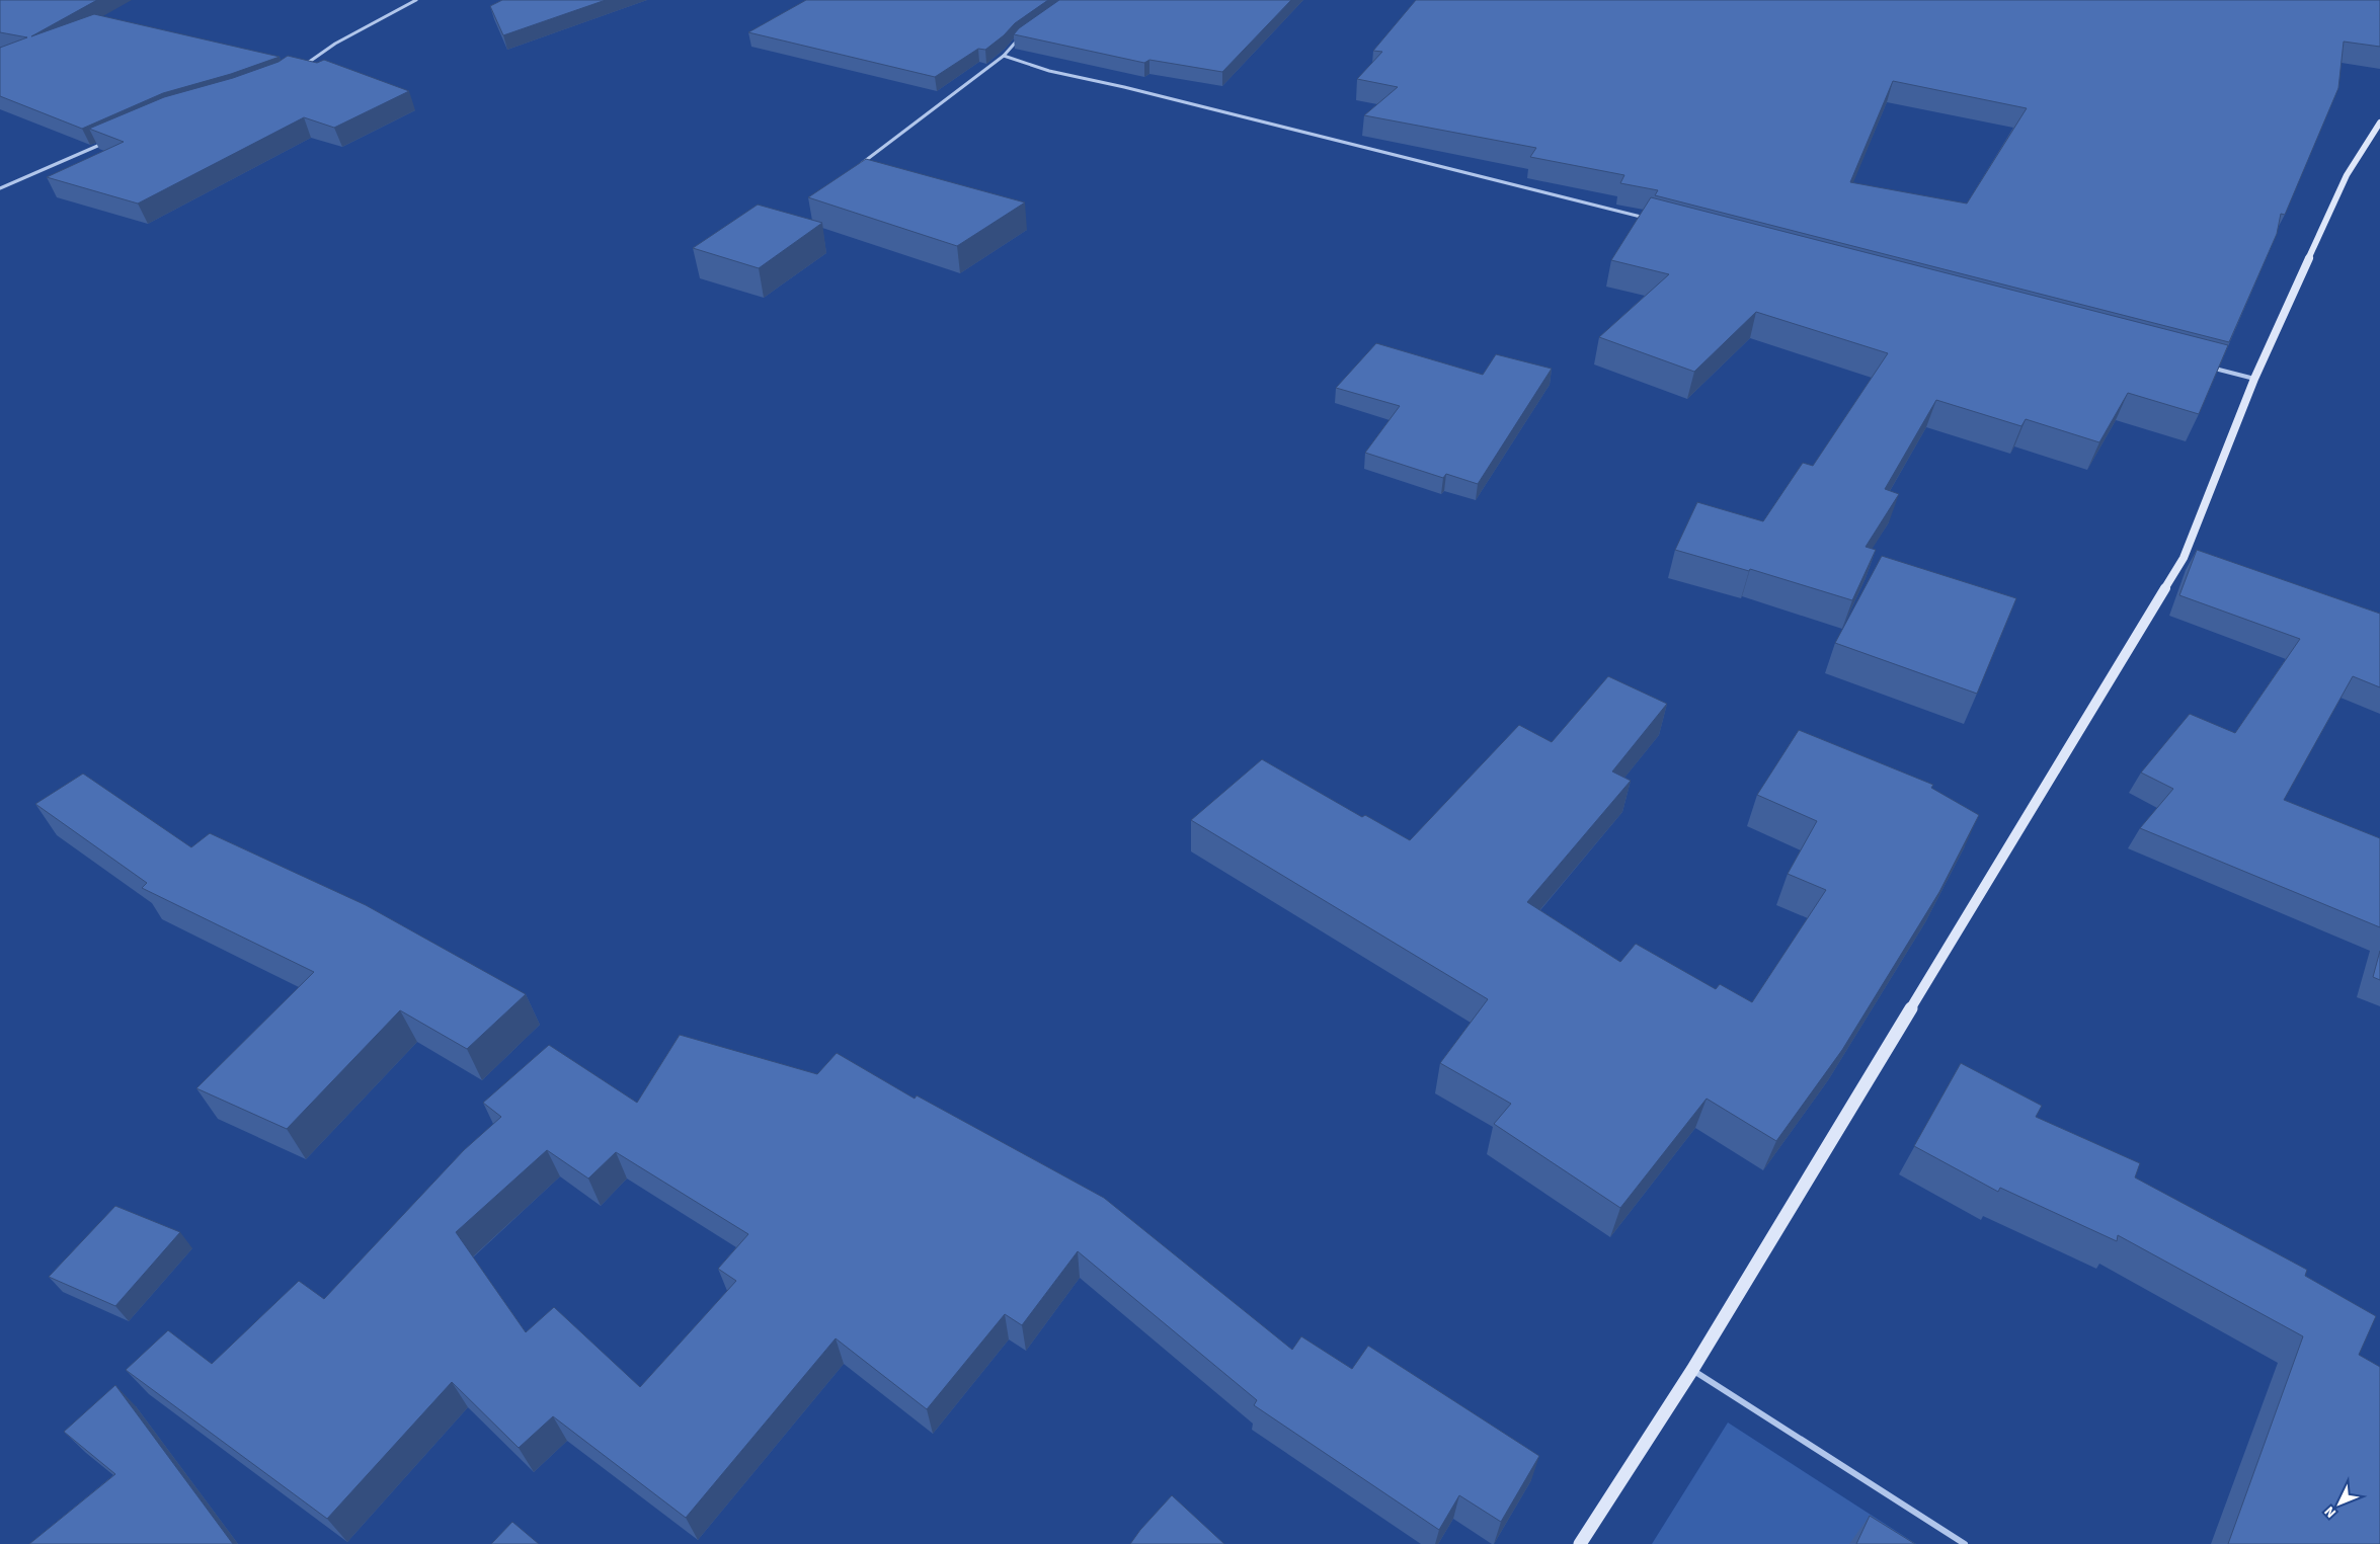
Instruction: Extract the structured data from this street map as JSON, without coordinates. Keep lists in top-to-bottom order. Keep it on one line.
{"north":"bottom left"}
